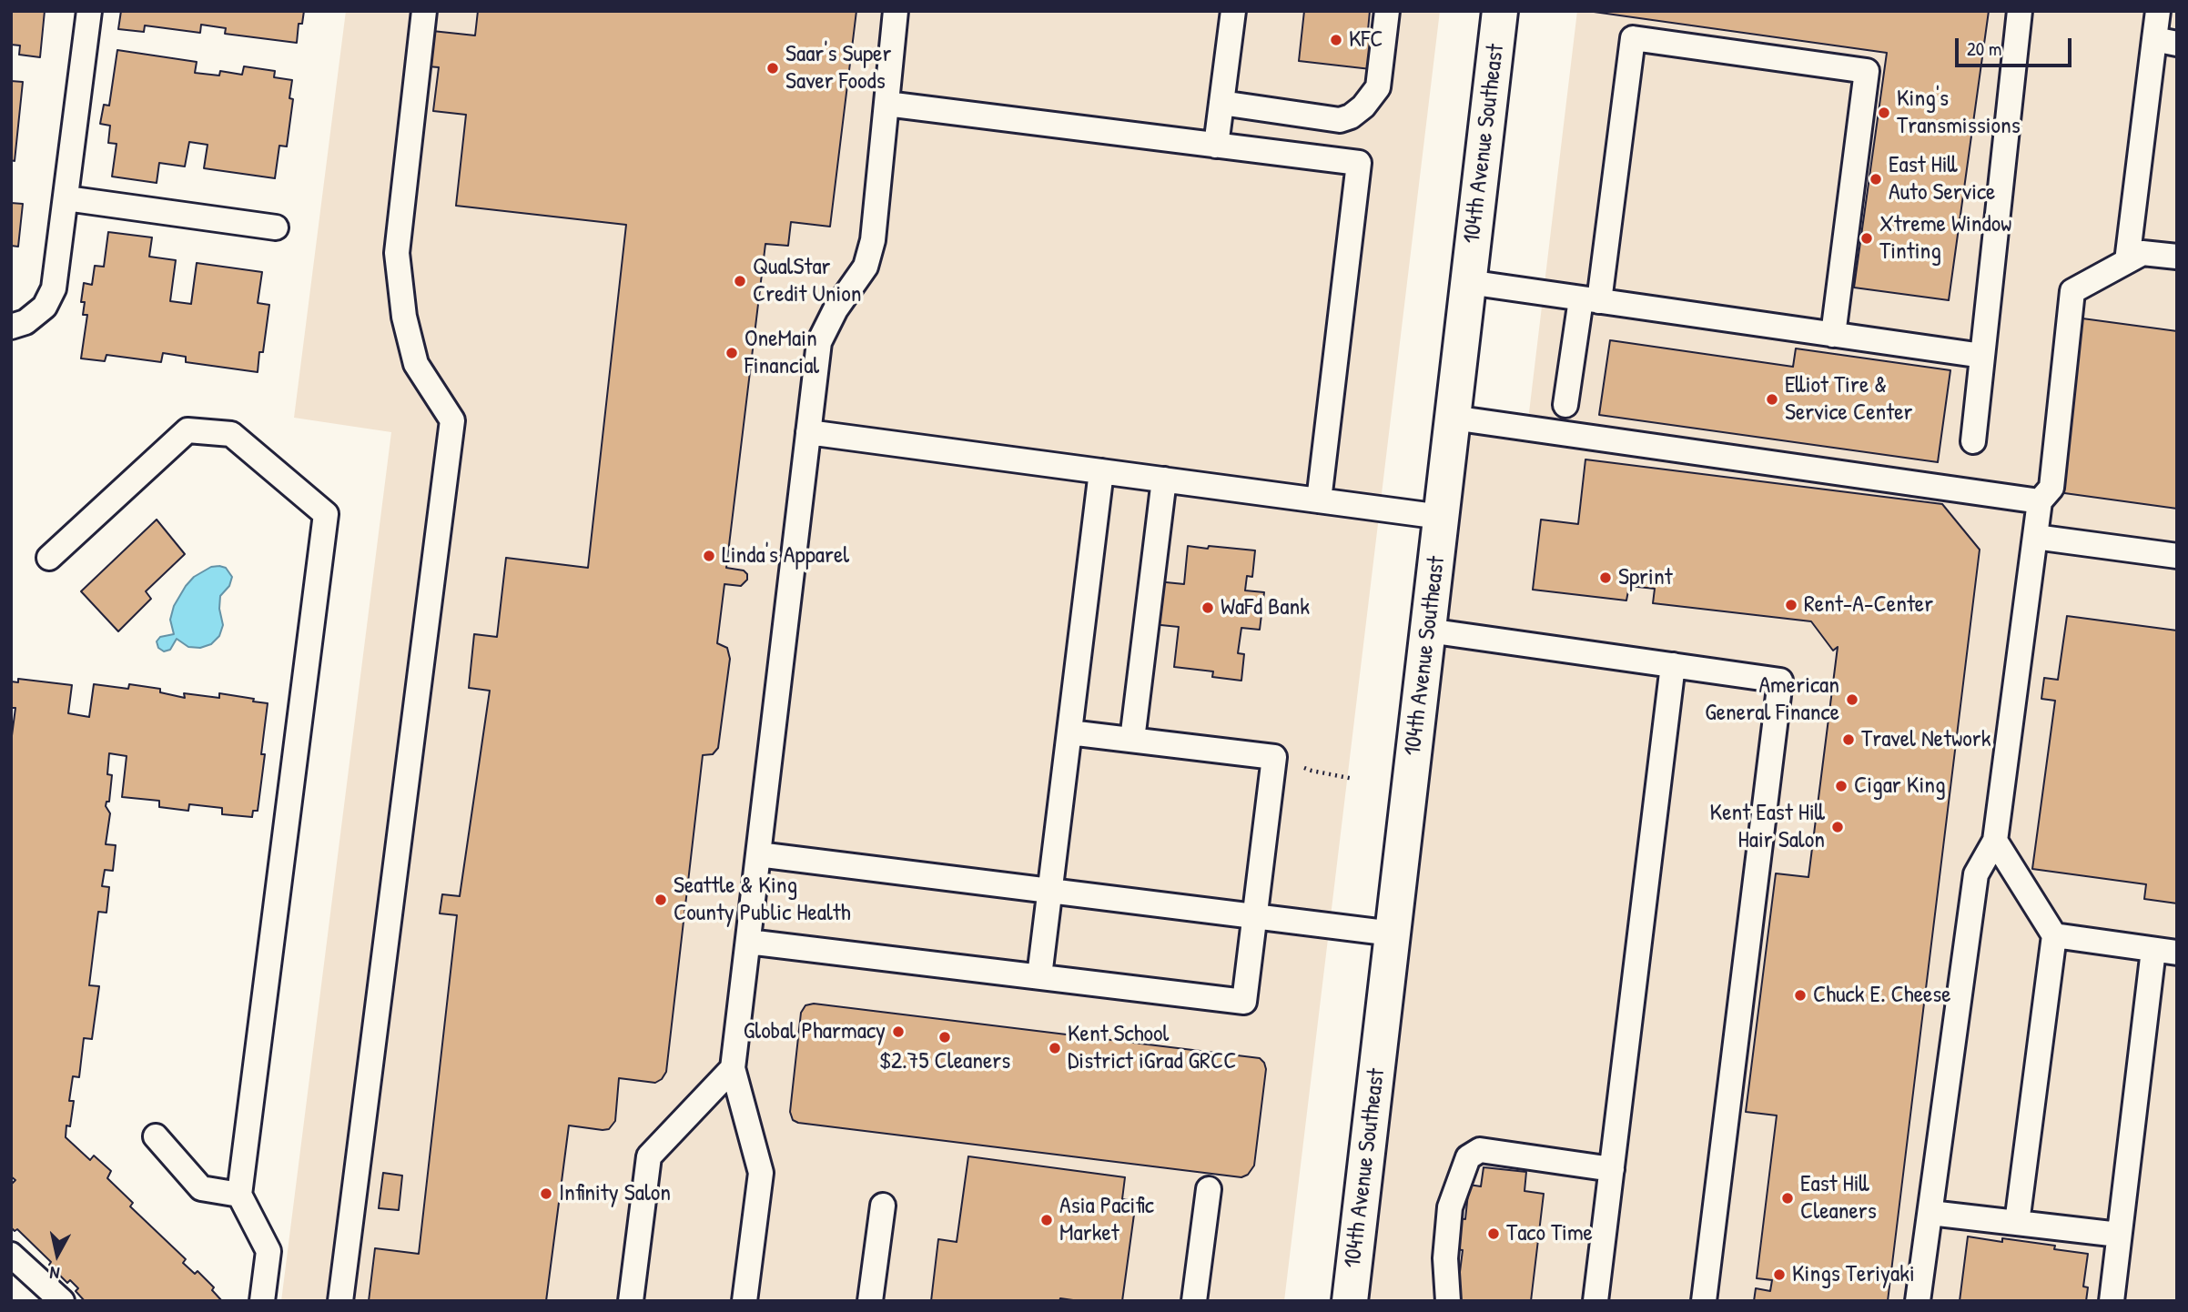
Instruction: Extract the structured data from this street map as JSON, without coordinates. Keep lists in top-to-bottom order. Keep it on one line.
{"streets":{"street":["104th Avenue Southeast"]},"places":["KFC","Saar's Super Saver Foods","King's Transmissions","East Hill Auto Service","Xtreme Window Tinting","QualStar Credit Union","OneMain Financial","Elliot Tire & Service Center","Linda's Apparel","Sprint","Rent-A-Center","WaFd Bank","American General Finance","Travel Network","Cigar King","Kent East Hill Hair Salon","Seattle & King County Public Health","Chuck E. Cheese","Global Pharmacy","$2.75 Cleaners","Kent School District iGrad GRCC","Infinity Salon","East Hill Cleaners","Asia Pacific Market","Taco Time","Kings Teriyaki"],"scale_bar":"20 m","north":"bottom"}
